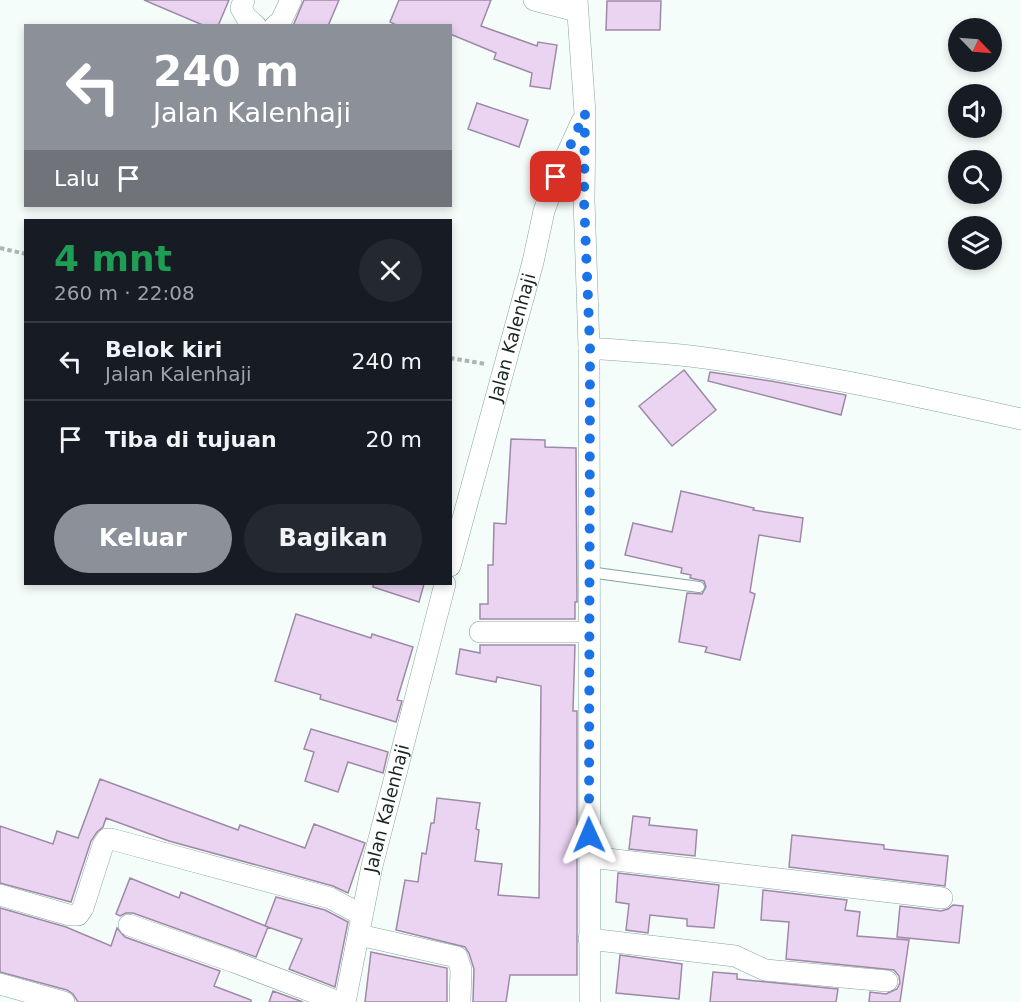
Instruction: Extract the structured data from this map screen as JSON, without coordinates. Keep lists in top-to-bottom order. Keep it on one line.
{"streets":{"street":["Jalan Kalenhaji"]},"north":"bottom right","page":{"turn":["240 m","Jalan Kalenhaji"],"then":"Lalu","heading":["4 mnt","260 m · 22:08"],"list":[{"name":"Belok kiri","note":"Jalan Kalenhaji","value":"240 m"},{"name":"Tiba di tujuan","value":"20 m"}],"buttons":["Keluar","Bagikan"]}}
